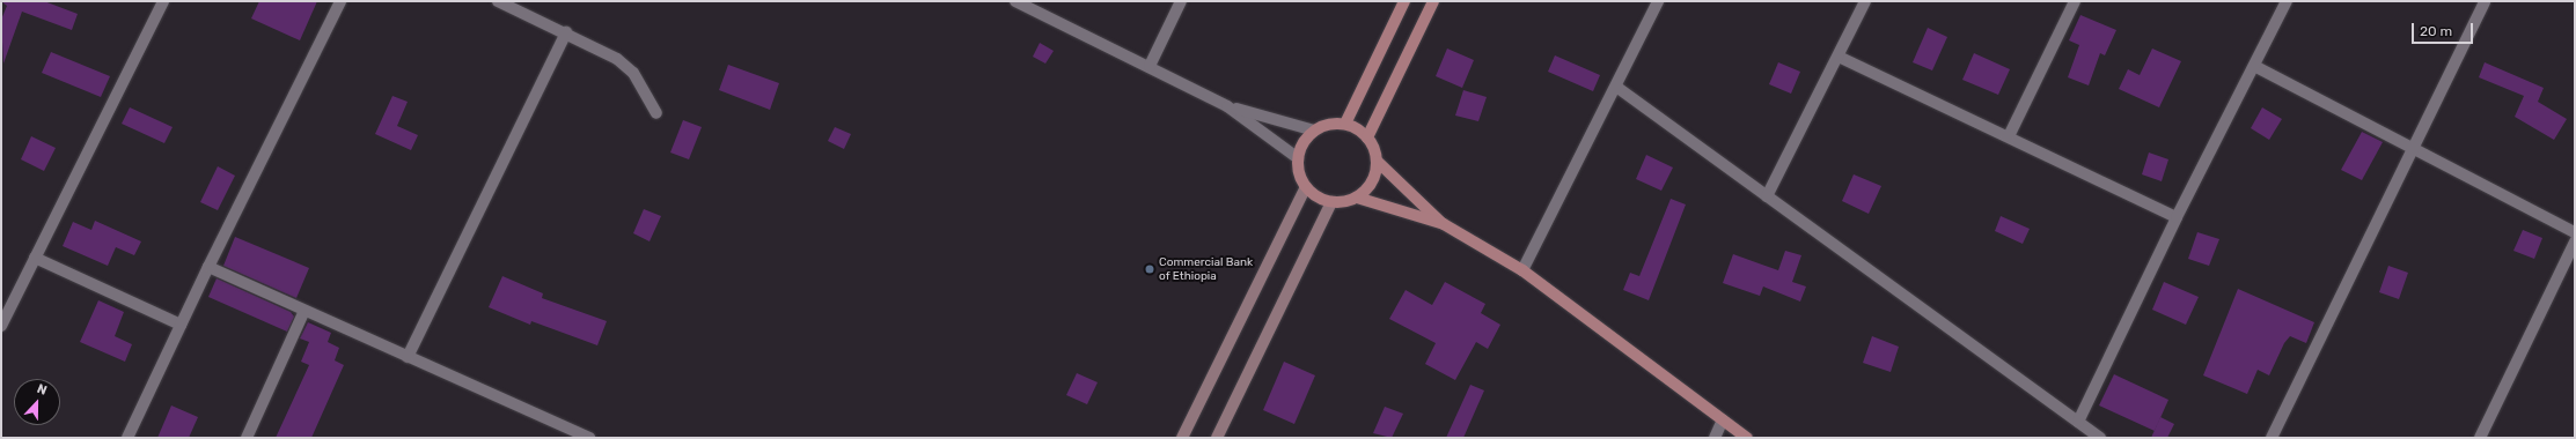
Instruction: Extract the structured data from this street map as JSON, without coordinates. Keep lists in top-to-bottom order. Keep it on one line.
{"places":["Commercial Bank of Ethiopia"],"scale_bar":"20 m","north":"top"}
